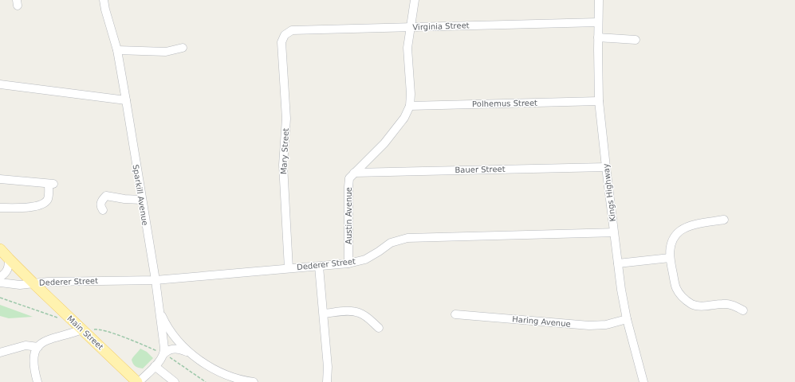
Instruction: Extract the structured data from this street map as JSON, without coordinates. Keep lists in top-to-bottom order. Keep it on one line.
{"streets":{"main road":["Main Street"],"street":["Virginia Street","Polhemus Street","Mary Street","Bauer Street","Kings Highway","Sparkill Avenue","Austin Avenue","Dederer Street","Haring Avenue"]},"crossings":[["Virginia Street","Mary Street"],["Virginia Street","Kings Highway"],["Virginia Street","Austin Avenue"],["Polhemus Street","Kings Highway"],["Polhemus Street","Austin Avenue"],["Mary Street","Dederer Street"],["Bauer Street","Kings Highway"],["Bauer Street","Austin Avenue"],["Kings Highway","Dederer Street"],["Kings Highway","Haring Avenue"],["Sparkill Avenue","Dederer Street"],["Austin Avenue","Dederer Street"],["Dederer Street","Main Street"]]}
